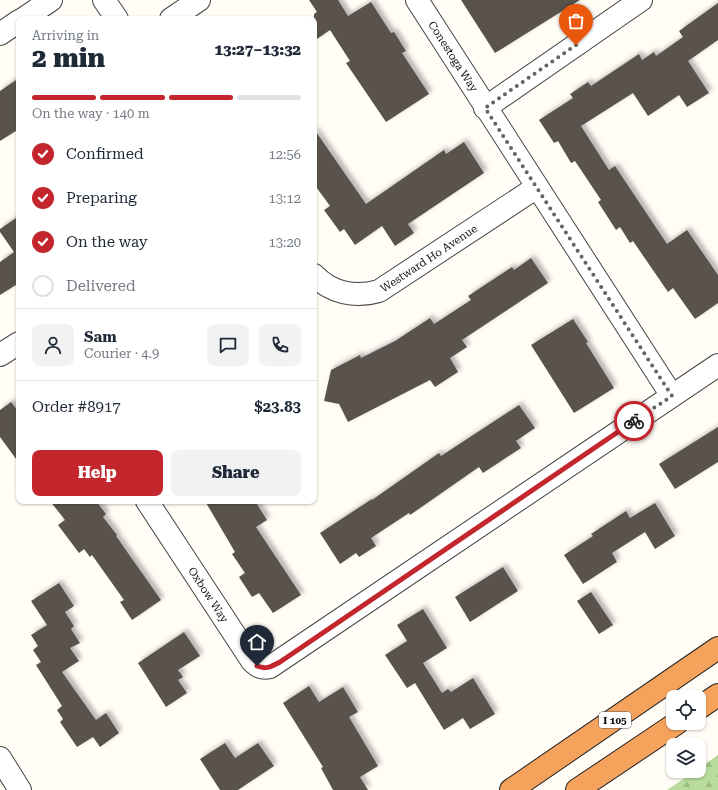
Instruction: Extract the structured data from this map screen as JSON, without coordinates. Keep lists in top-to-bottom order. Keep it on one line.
{"streets":{"highway":["I 105"],"street":["Conestoga Way","Westward Ho Avenue","Oxbow Way"]},"crossings":[["Conestoga Way","Westward Ho Avenue"],["Conestoga Way","Oxbow Way"]],"page":{"heading":["2 min","Arriving in","13:27–13:32"],"panel":["Sam","Courier · 4.9","Order #8917","$23.83"],"bar":"On the way · 140 m","list":[["Confirmed","12:56"],["Preparing","13:12"],["On the way","13:20"],"Delivered"],"buttons":["Help","Share"]}}
